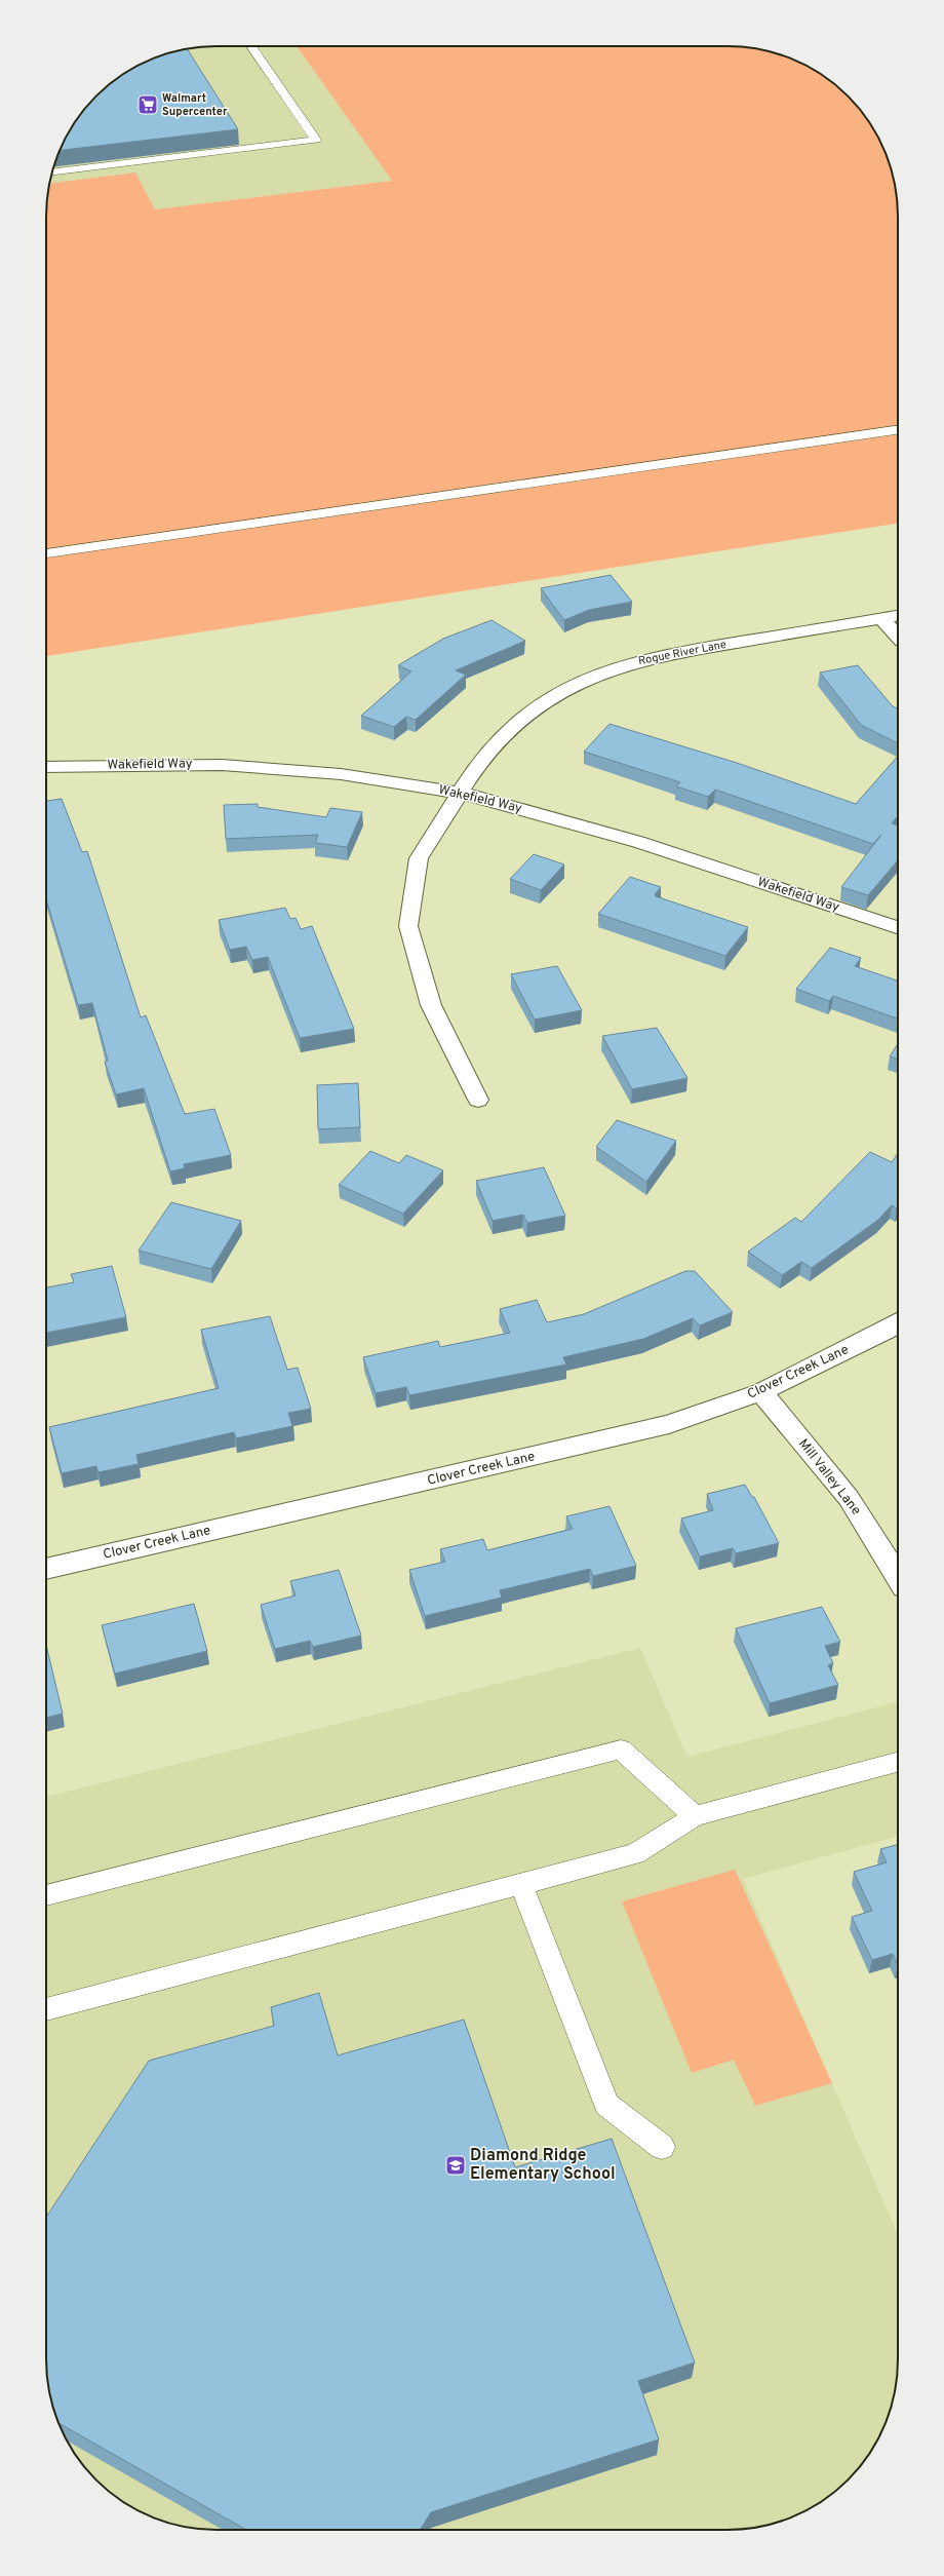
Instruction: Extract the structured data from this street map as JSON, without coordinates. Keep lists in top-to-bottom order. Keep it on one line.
{"streets":{"street":["Rogue River Lane","Wakefield Way","Clover Creek Lane","Mill Valley Lane"]},"crossings":[["Rogue River Lane","Wakefield Way"],["Clover Creek Lane","Mill Valley Lane"]],"places":{"supermarket":["Walmart Supercenter"],"school or university":["Diamond Ridge Elementary School"]}}
